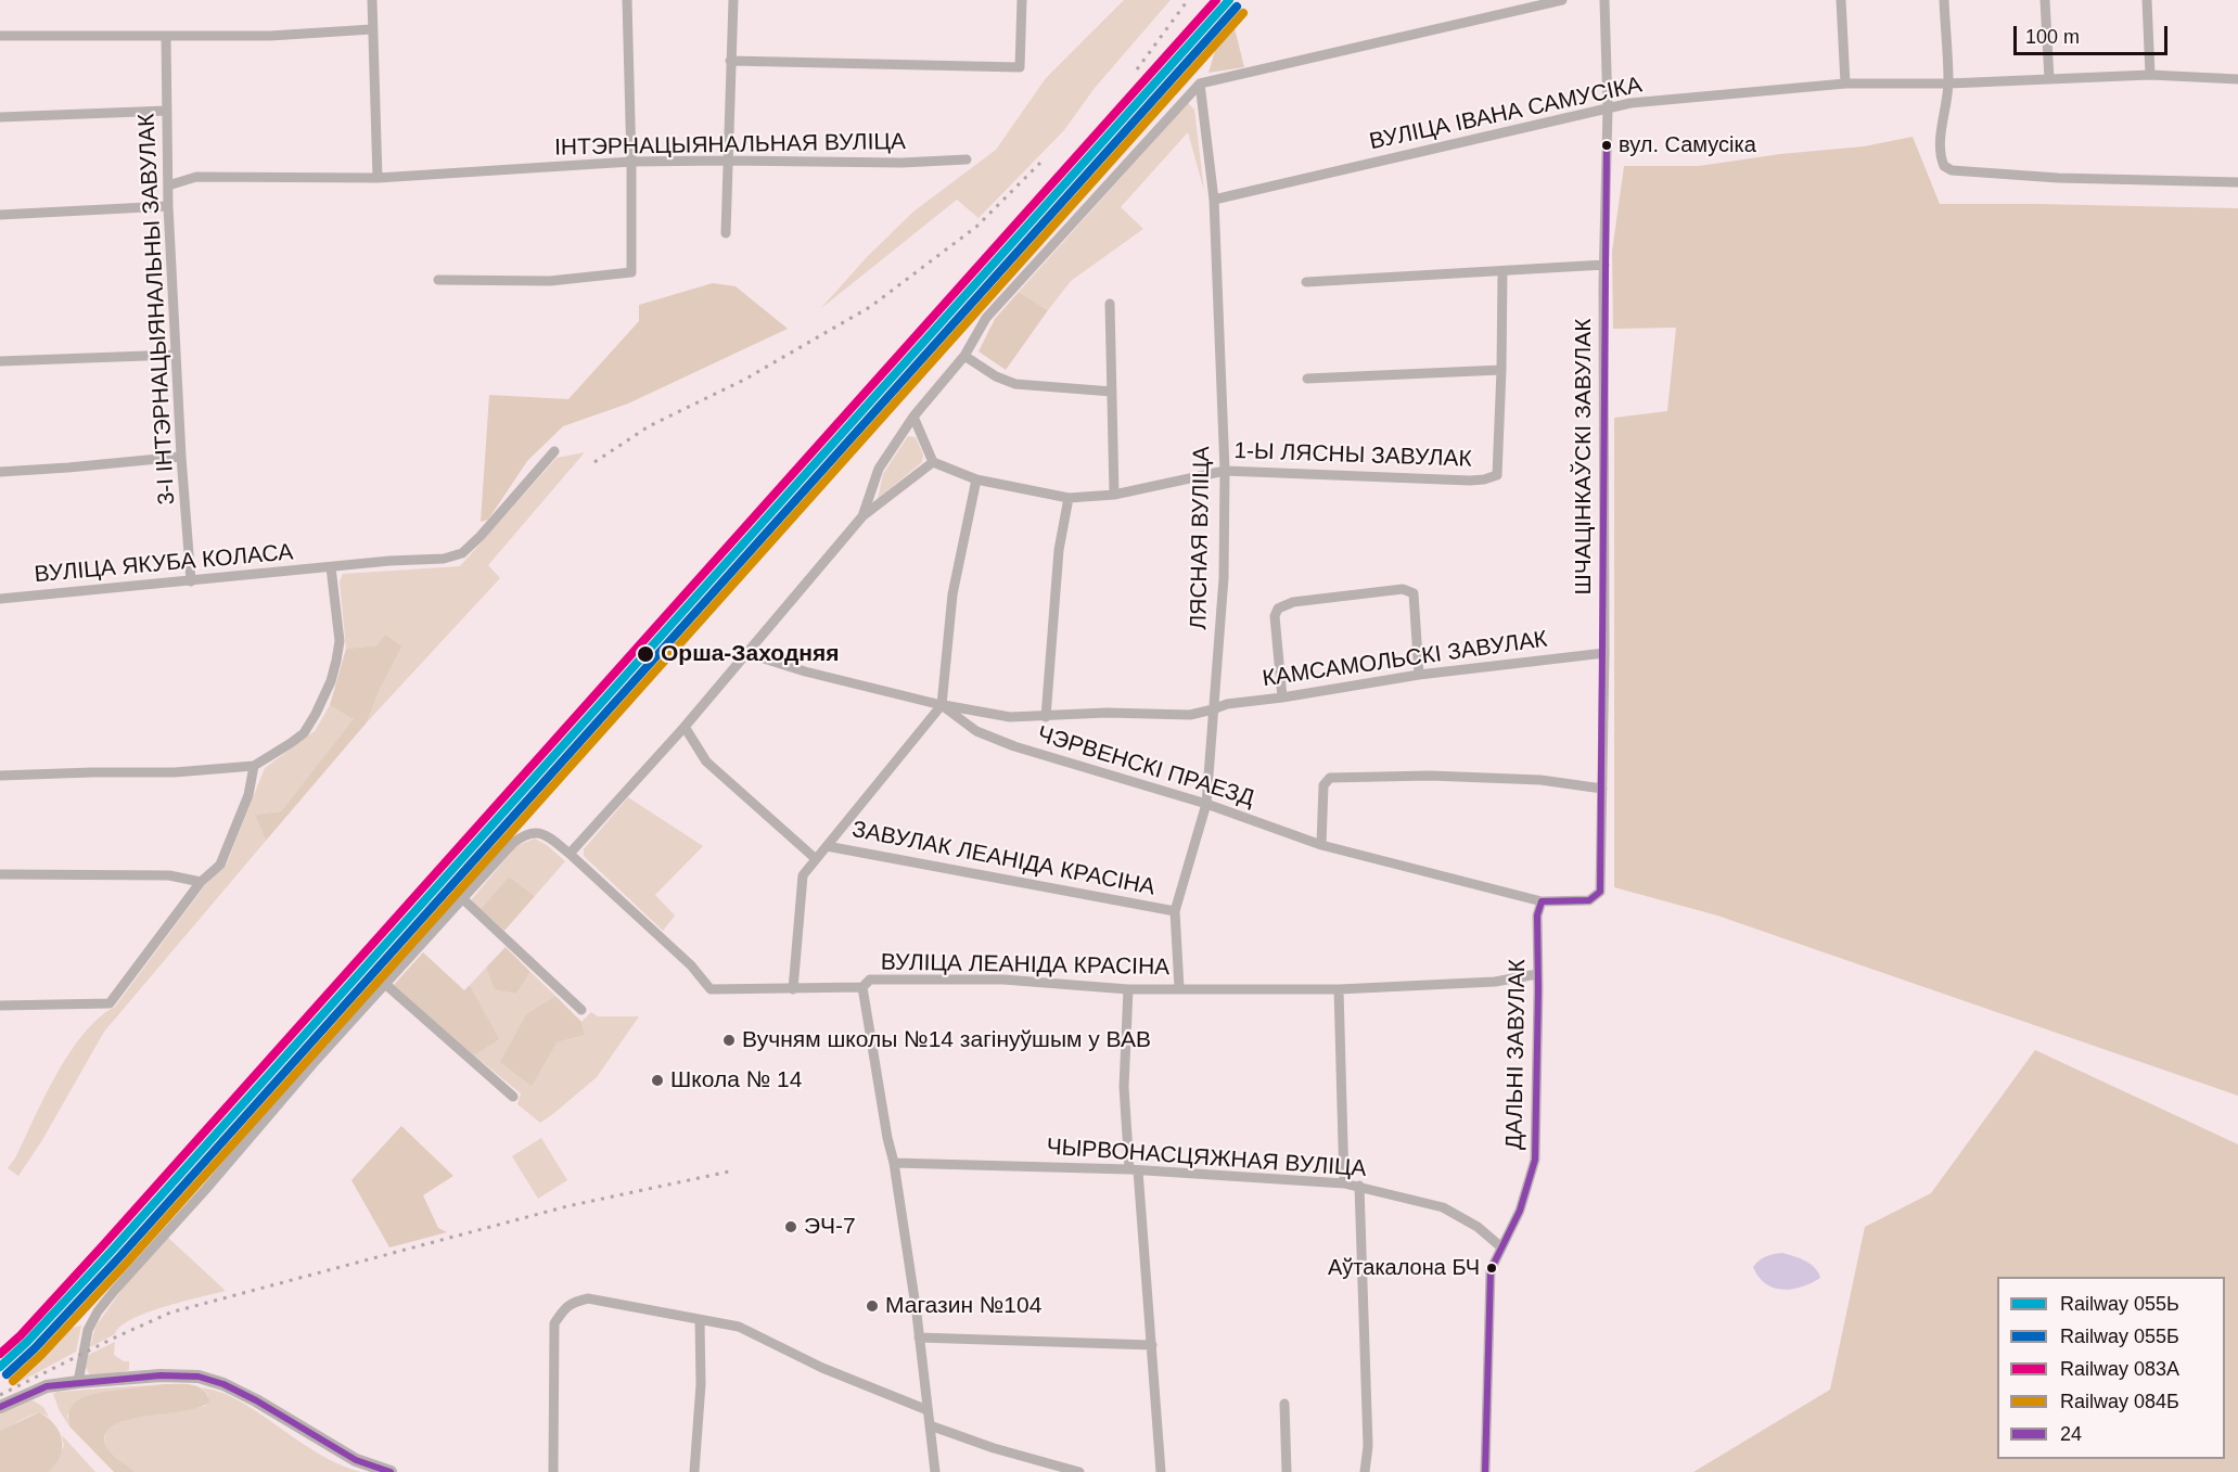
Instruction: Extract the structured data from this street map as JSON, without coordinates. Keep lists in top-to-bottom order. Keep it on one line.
{"streets":{"street":["ВУЛІЦА ІВАНА САМУСІКА","ІНТЭРНАЦЫЯНАЛЬНАЯ ВУЛІЦА","3-І ІНТЭРНАЦЫЯНАЛЬНЫ ЗАВУЛАК","1-Ы ЛЯСНЫ ЗАВУЛАК","ШЧАЦІНКАЎСКІ ЗАВУЛАК","ЛЯСНАЯ ВУЛІЦА","ВУЛІЦА ЯКУБА КОЛАСА","КАМСАМОЛЬСКІ ЗАВУЛАК","ЧЭРВЕНСКІ ПРАЕЗД","ЗАВУЛАК ЛЕАНІДА КРАСІНА","ВУЛІЦА ЛЕАНІДА КРАСІНА","ДАЛЬНІ ЗАВУЛАК","ЧЫРВОНАСЦЯЖНАЯ ВУЛІЦА"]},"crossings":[["ВУЛІЦА ІВАНА САМУСІКА","ШЧАЦІНКАЎСКІ ЗАВУЛАК"],["ВУЛІЦА ІВАНА САМУСІКА","ЛЯСНАЯ ВУЛІЦА"],["ІНТЭРНАЦЫЯНАЛЬНАЯ ВУЛІЦА","3-І ІНТЭРНАЦЫЯНАЛЬНЫ ЗАВУЛАК"],["3-І ІНТЭРНАЦЫЯНАЛЬНЫ ЗАВУЛАК","ВУЛІЦА ЯКУБА КОЛАСА"],["1-Ы ЛЯСНЫ ЗАВУЛАК","ЛЯСНАЯ ВУЛІЦА"],["ШЧАЦІНКАЎСКІ ЗАВУЛАК","КАМСАМОЛЬСКІ ЗАВУЛАК"],["ШЧАЦІНКАЎСКІ ЗАВУЛАК","ЧЭРВЕНСКІ ПРАЕЗД"],["ШЧАЦІНКАЎСКІ ЗАВУЛАК","ДАЛЬНІ ЗАВУЛАК"],["ЛЯСНАЯ ВУЛІЦА","КАМСАМОЛЬСКІ ЗАВУЛАК"],["ЛЯСНАЯ ВУЛІЦА","ЧЭРВЕНСКІ ПРАЕЗД"],["ЛЯСНАЯ ВУЛІЦА","ЗАВУЛАК ЛЕАНІДА КРАСІНА"],["ЛЯСНАЯ ВУЛІЦА","ВУЛІЦА ЛЕАНІДА КРАСІНА"],["КАМСАМОЛЬСКІ ЗАВУЛАК","ЧЭРВЕНСКІ ПРАЕЗД"],["КАМСАМОЛЬСКІ ЗАВУЛАК","ЗАВУЛАК ЛЕАНІДА КРАСІНА"],["ЧЭРВЕНСКІ ПРАЕЗД","ЗАВУЛАК ЛЕАНІДА КРАСІНА"],["ЧЭРВЕНСКІ ПРАЕЗД","ДАЛЬНІ ЗАВУЛАК"],["ЗАВУЛАК ЛЕАНІДА КРАСІНА","ВУЛІЦА ЛЕАНІДА КРАСІНА"],["ВУЛІЦА ЛЕАНІДА КРАСІНА","ДАЛЬНІ ЗАВУЛАК"],["ДАЛЬНІ ЗАВУЛАК","ЧЫРВОНАСЦЯЖНАЯ ВУЛІЦА"]],"places":["вул. Самусіка","Орша-Заходняя","Вучням школы №14 загінуўшым у ВАВ","Школа № 14","ЭЧ-7","Аўтакалона БЧ","Магазин №104"],"lines":["rail line 055Ь","rail line 083А","rail line 055Б","rail line 084Б","transit line 24"],"legend":["Railway 055Ь","Railway 055Б","Railway 083А","Railway 084Б","24"],"scale_bar":"100 m"}
